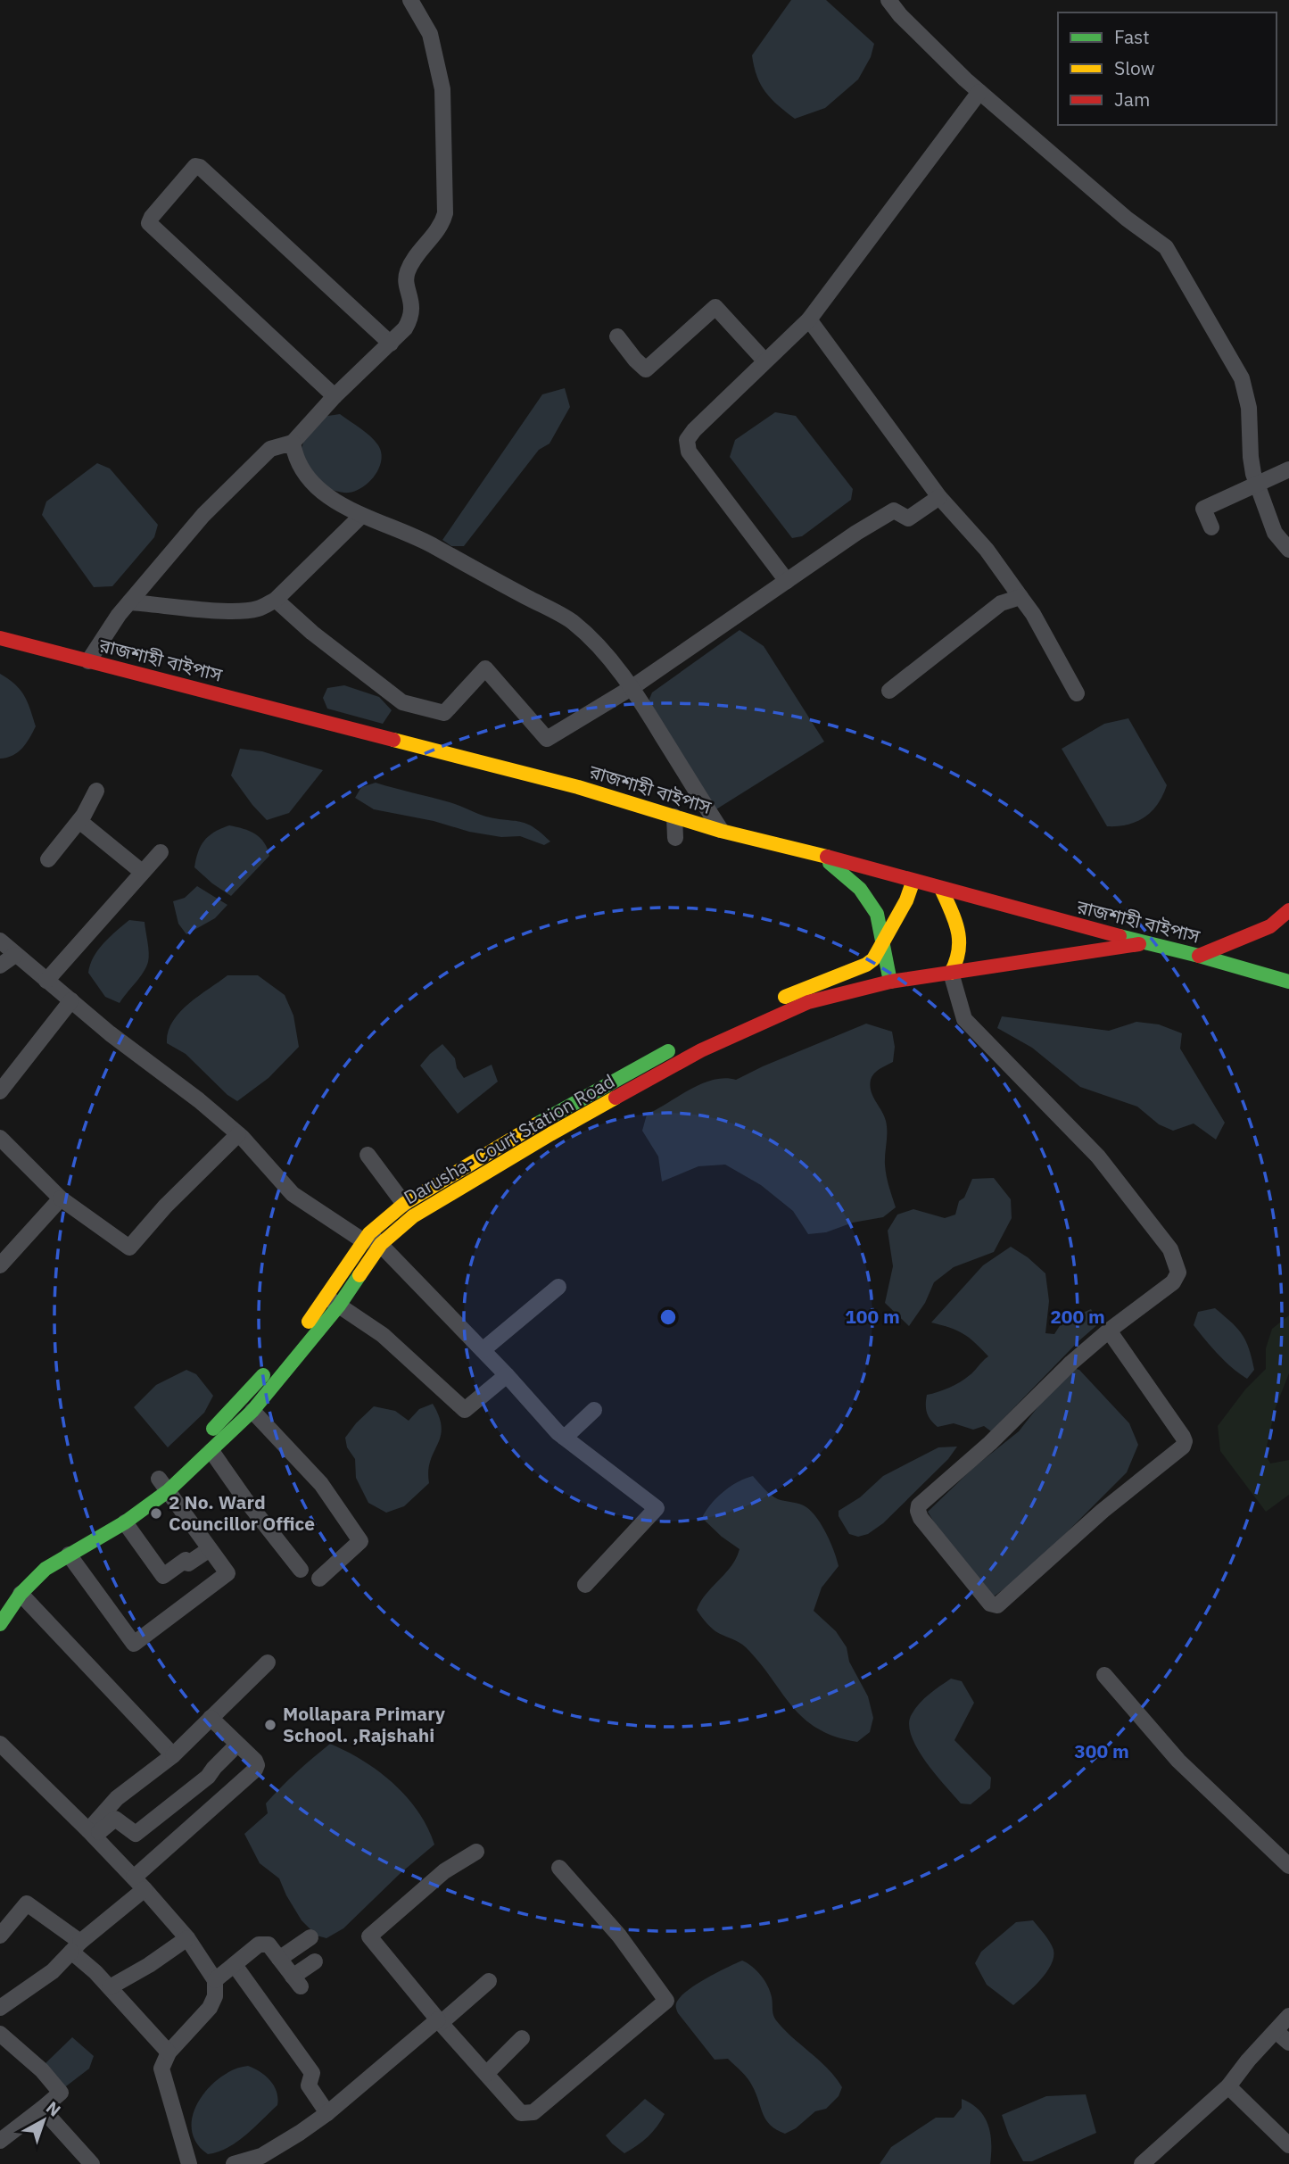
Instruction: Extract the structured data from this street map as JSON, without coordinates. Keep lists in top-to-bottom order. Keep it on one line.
{"streets":{"main road":["রাজশাহী বাইপাস","Darusha- Court Station Road"]},"crossings":[["রাজশাহী বাইপাস","Darusha- Court Station Road"]],"places":["2 No. Ward Councillor Office","Mollapara Primary School. ,Rajshahi"],"legend":["Fast","Slow","Jam"],"north":"top right","rings":["100 m","200 m","300 m"]}
